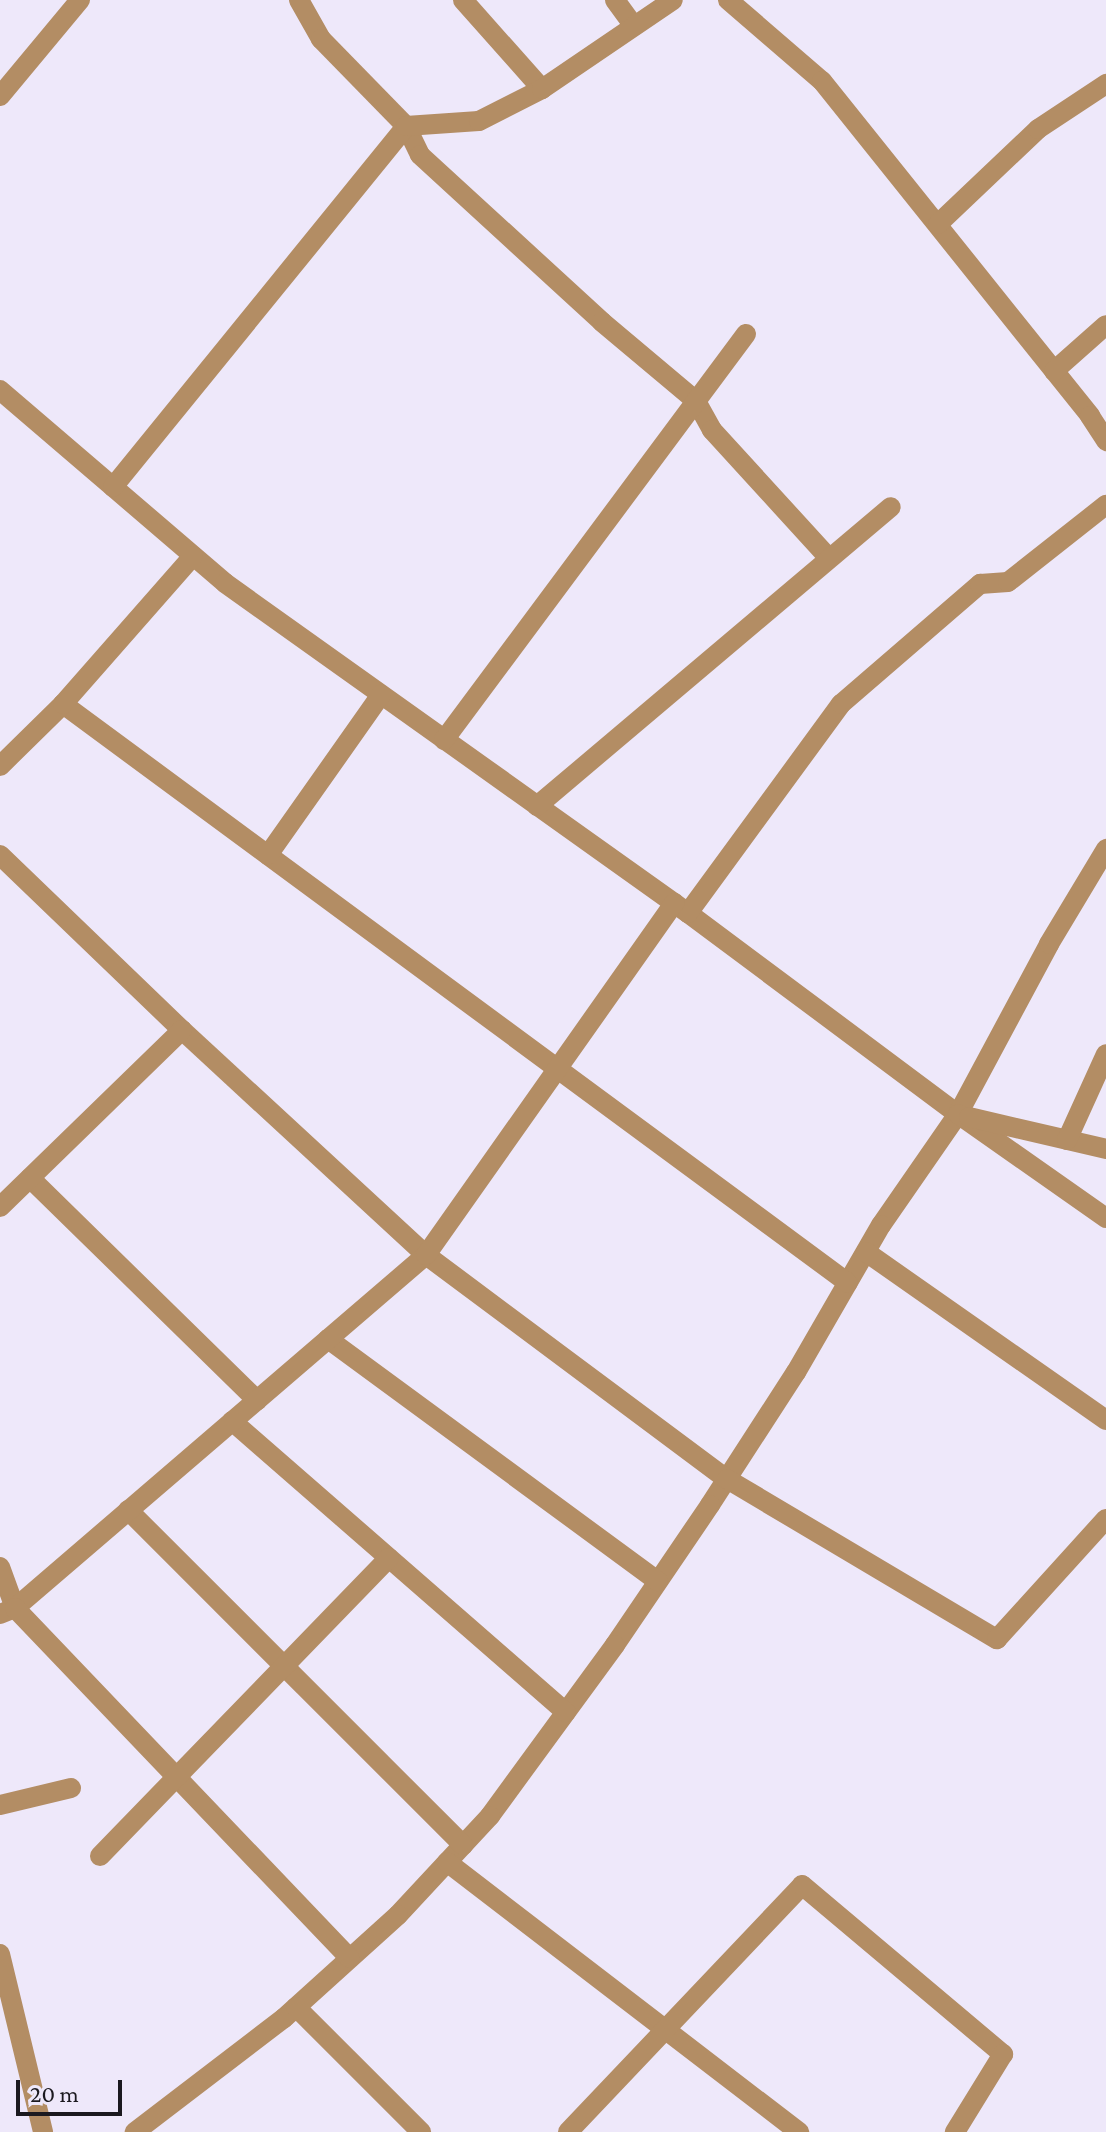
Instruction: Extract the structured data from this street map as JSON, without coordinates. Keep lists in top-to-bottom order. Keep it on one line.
{"scale_bar":"20 m"}
